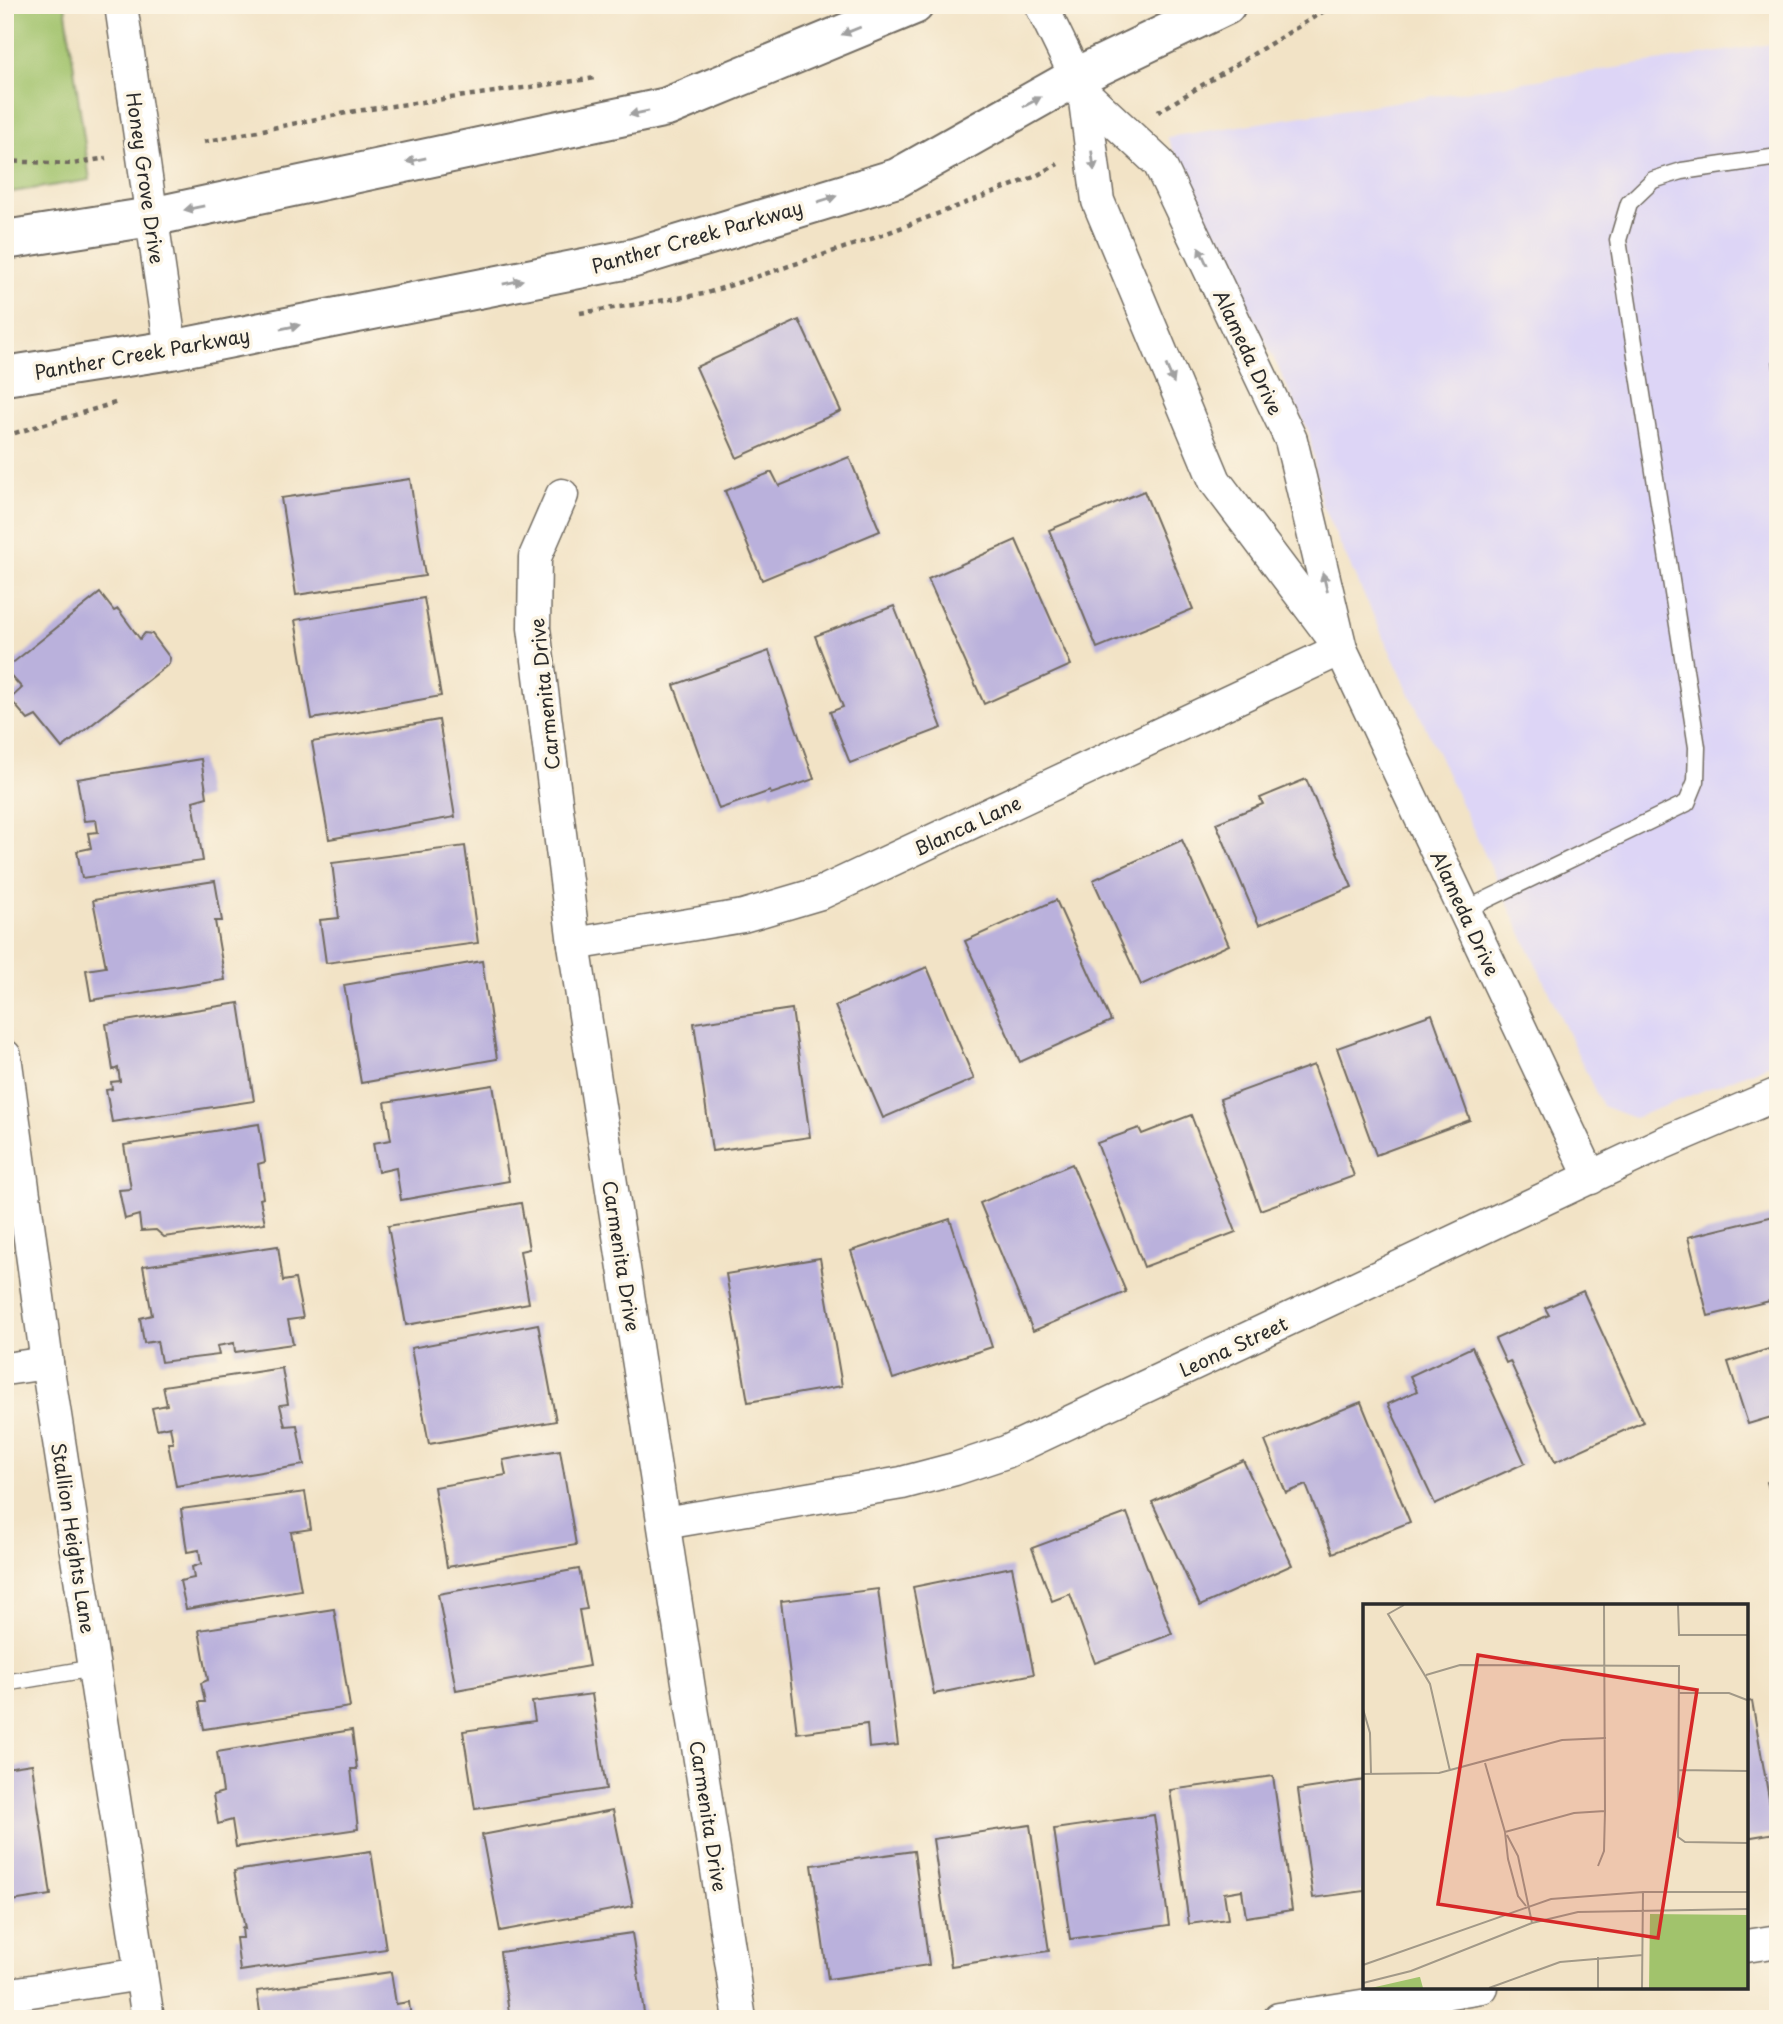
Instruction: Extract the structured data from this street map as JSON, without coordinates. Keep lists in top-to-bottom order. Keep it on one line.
{"streets":{"main road":["Panther Creek Parkway"],"street":["Honey Grove Drive","Alameda Drive","Carmenita Drive","Blanca Lane","Leona Street","Stallion Heights Lane"]},"crossings":[["Honey Grove Drive","Panther Creek Parkway"],["Panther Creek Parkway","Alameda Drive"],["Alameda Drive","Blanca Lane"],["Alameda Drive","Leona Street"],["Carmenita Drive","Blanca Lane"],["Carmenita Drive","Leona Street"]]}
